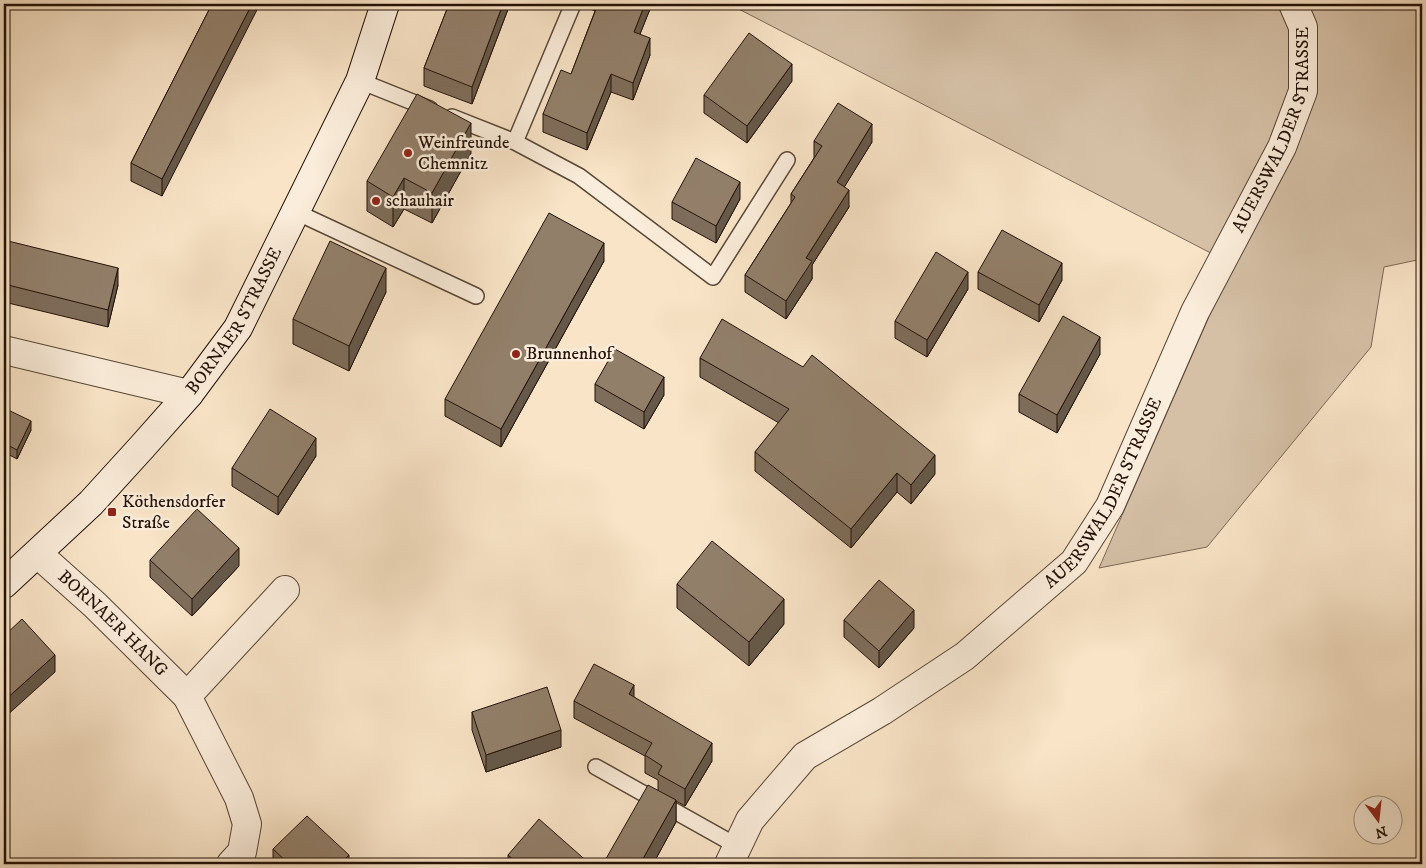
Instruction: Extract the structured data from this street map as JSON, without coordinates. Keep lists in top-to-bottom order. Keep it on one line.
{"streets":{"street":["AUERSWALDER STRASSE","BORNAER STRASSE","BORNAER HANG"]},"crossings":[["BORNAER STRASSE","BORNAER HANG"]],"places":{"other":["Weinfreunde Chemnitz","schauhair","Brunnenhof"],"transit":["Köthensdorfer Straße"]},"north":"bottom"}
